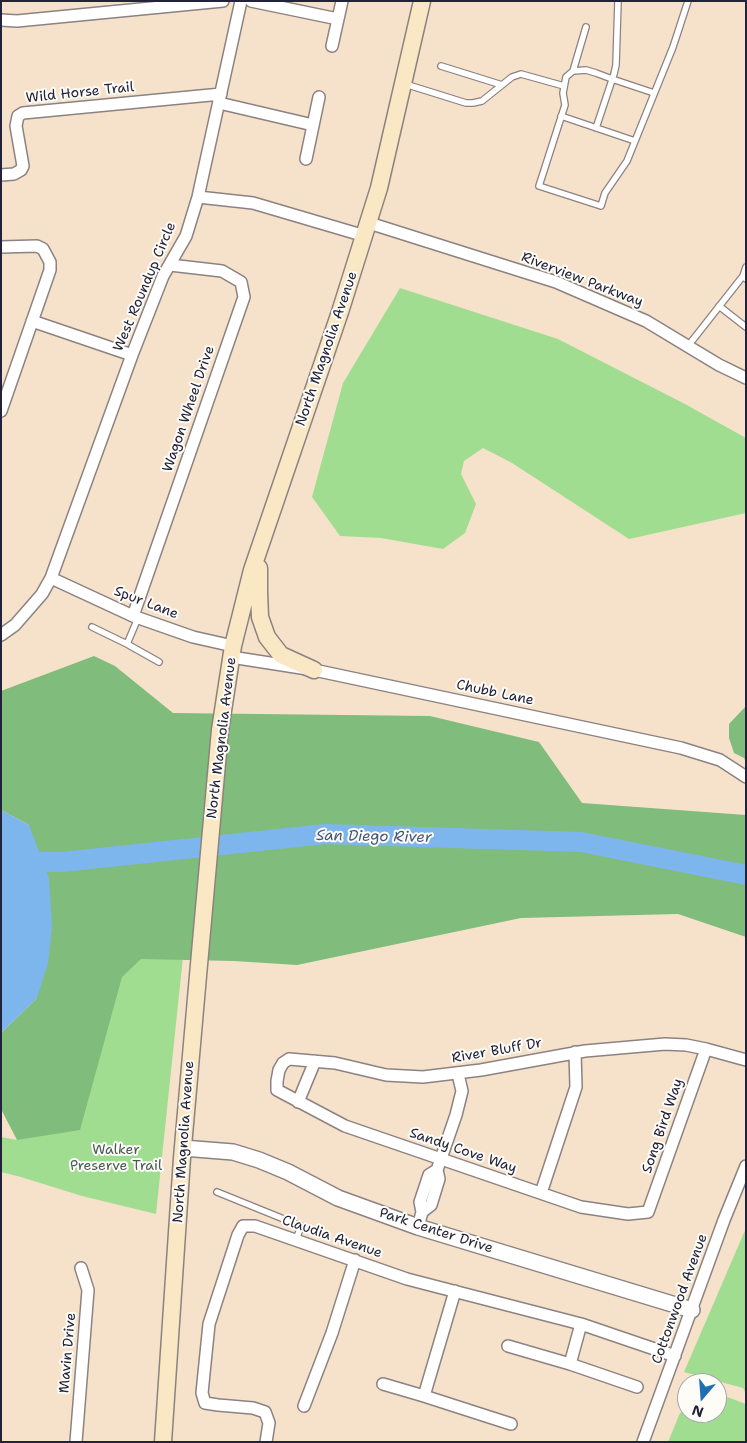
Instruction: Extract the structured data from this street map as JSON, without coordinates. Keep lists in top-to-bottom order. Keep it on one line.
{"streets":{"main road":["North Magnolia Avenue"],"street":["Wild Horse Trail","Riverview Parkway","West Roundup Circle","Wagon Wheel Drive","Spur Lane","Chubb Lane","River Bluff Dr","Song Bird Way","Sandy Cove Way","Park Center Drive","Claudia Avenue","Cottonwood Avenue","Mavin Drive"]},"crossings":[["Wild Horse Trail","West Roundup Circle"],["Riverview Parkway","West Roundup Circle"],["Riverview Parkway","North Magnolia Avenue"],["West Roundup Circle","Wagon Wheel Drive"],["West Roundup Circle","Spur Lane"],["North Magnolia Avenue","Spur Lane"],["North Magnolia Avenue","Chubb Lane"],["North Magnolia Avenue","Park Center Drive"],["Wagon Wheel Drive","Spur Lane"],["Spur Lane","Chubb Lane"],["River Bluff Dr","Song Bird Way"],["River Bluff Dr","Sandy Cove Way"],["Song Bird Way","Sandy Cove Way"],["Park Center Drive","Cottonwood Avenue"],["Claudia Avenue","Cottonwood Avenue"]],"water":["San Diego River"],"parks":["Walker Preserve Trail"],"north":"bottom"}
